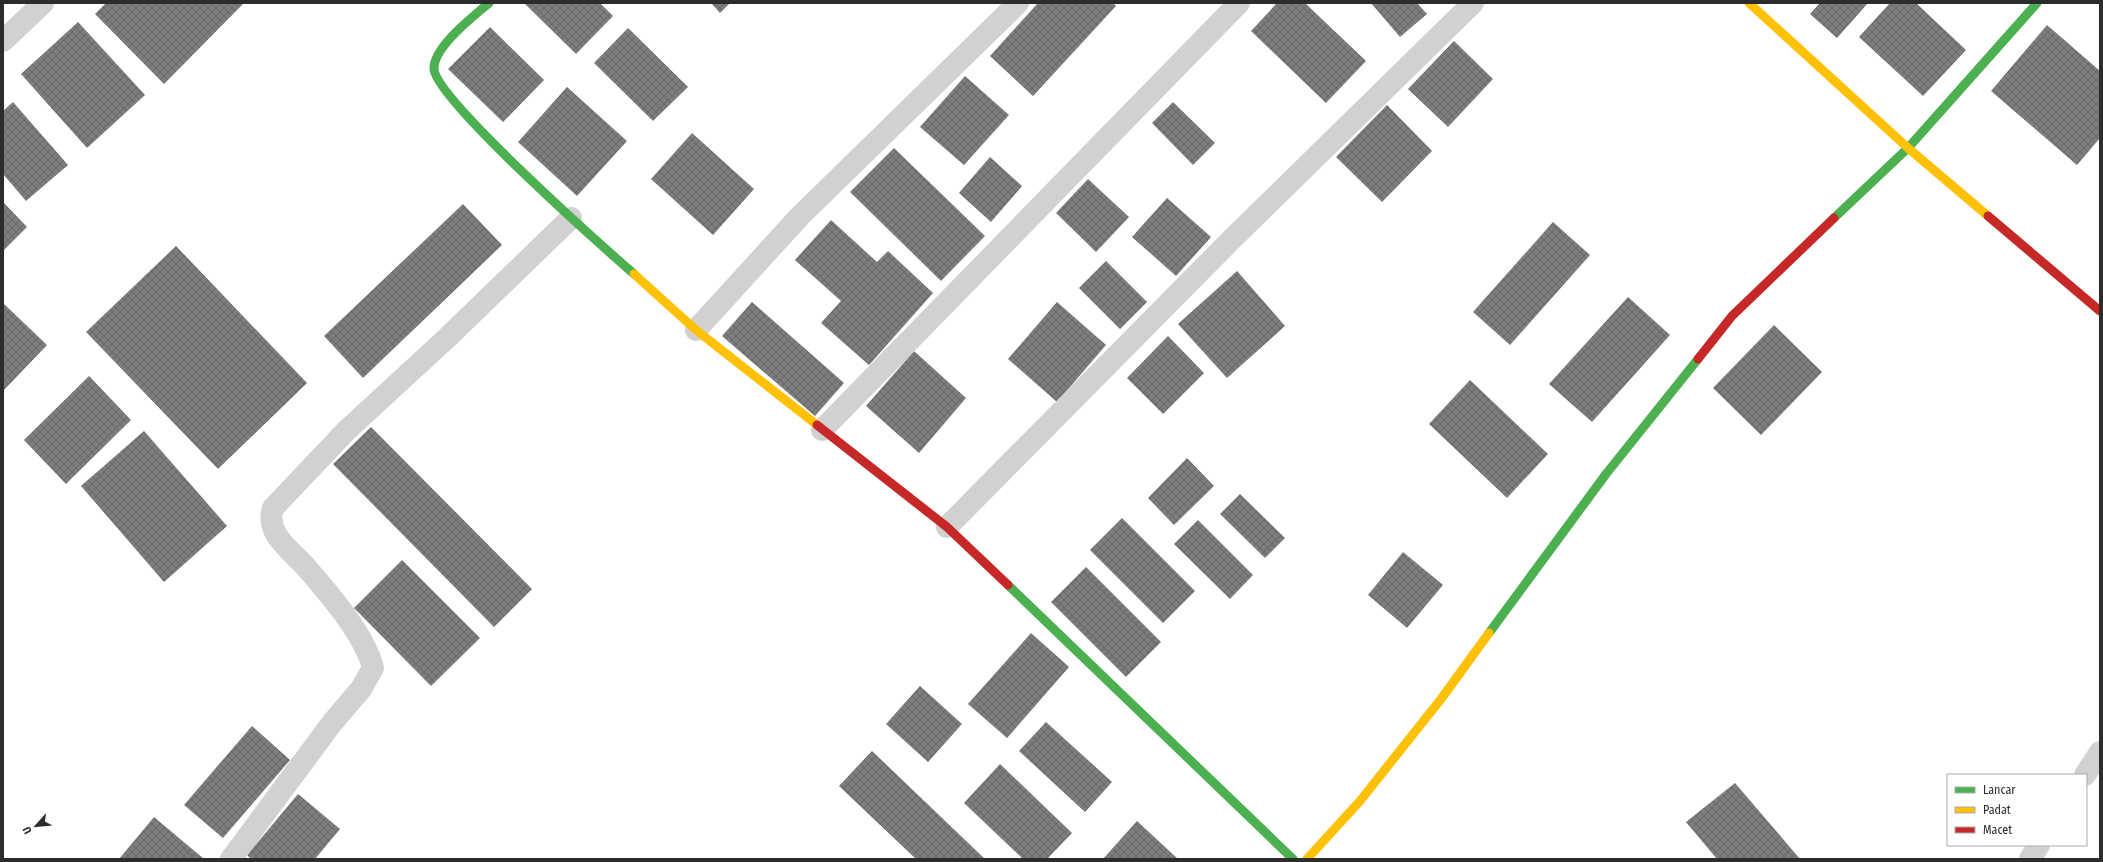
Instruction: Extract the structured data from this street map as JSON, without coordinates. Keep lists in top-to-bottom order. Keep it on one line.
{"legend":["Lancar","Padat","Macet"],"north":"bottom left"}
